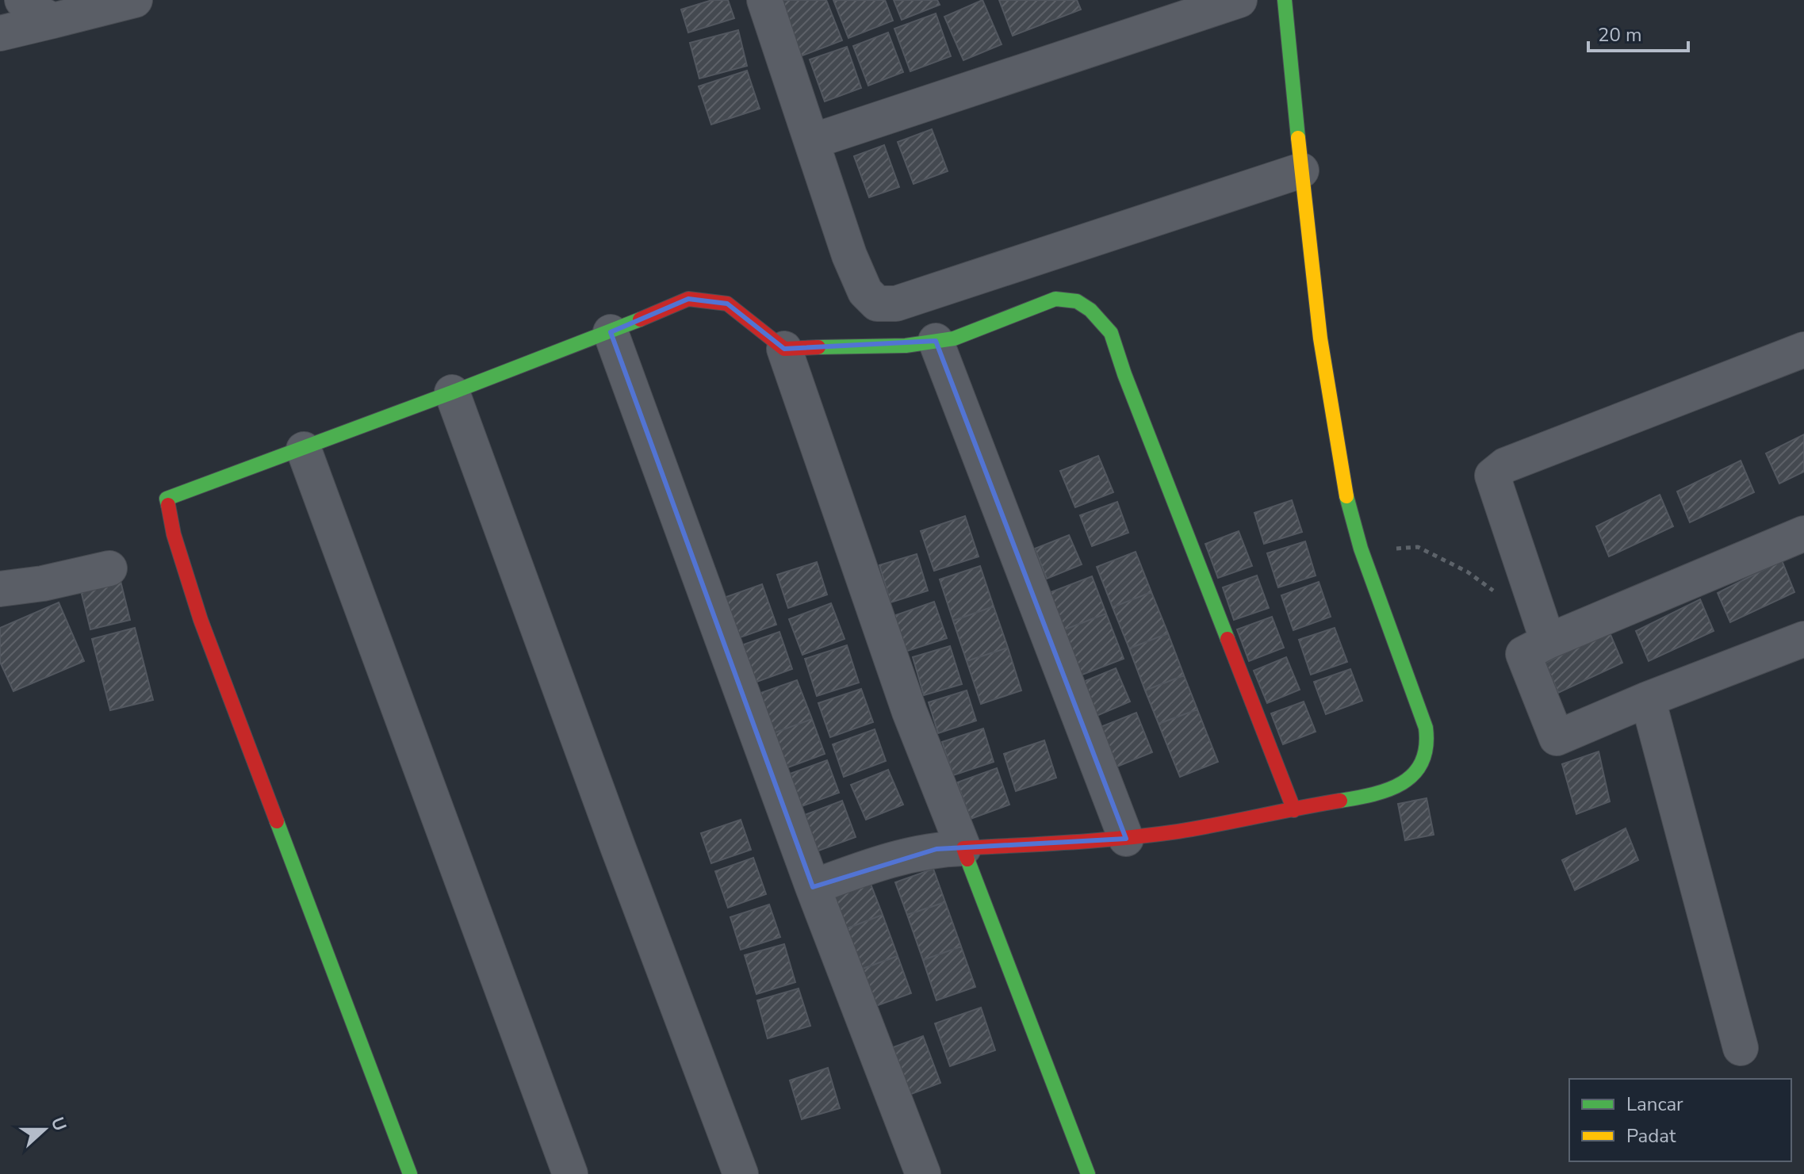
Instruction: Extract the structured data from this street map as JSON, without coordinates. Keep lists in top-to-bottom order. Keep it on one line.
{"legend":["Lancar","Padat"],"scale_bar":"20 m","north":"right"}
